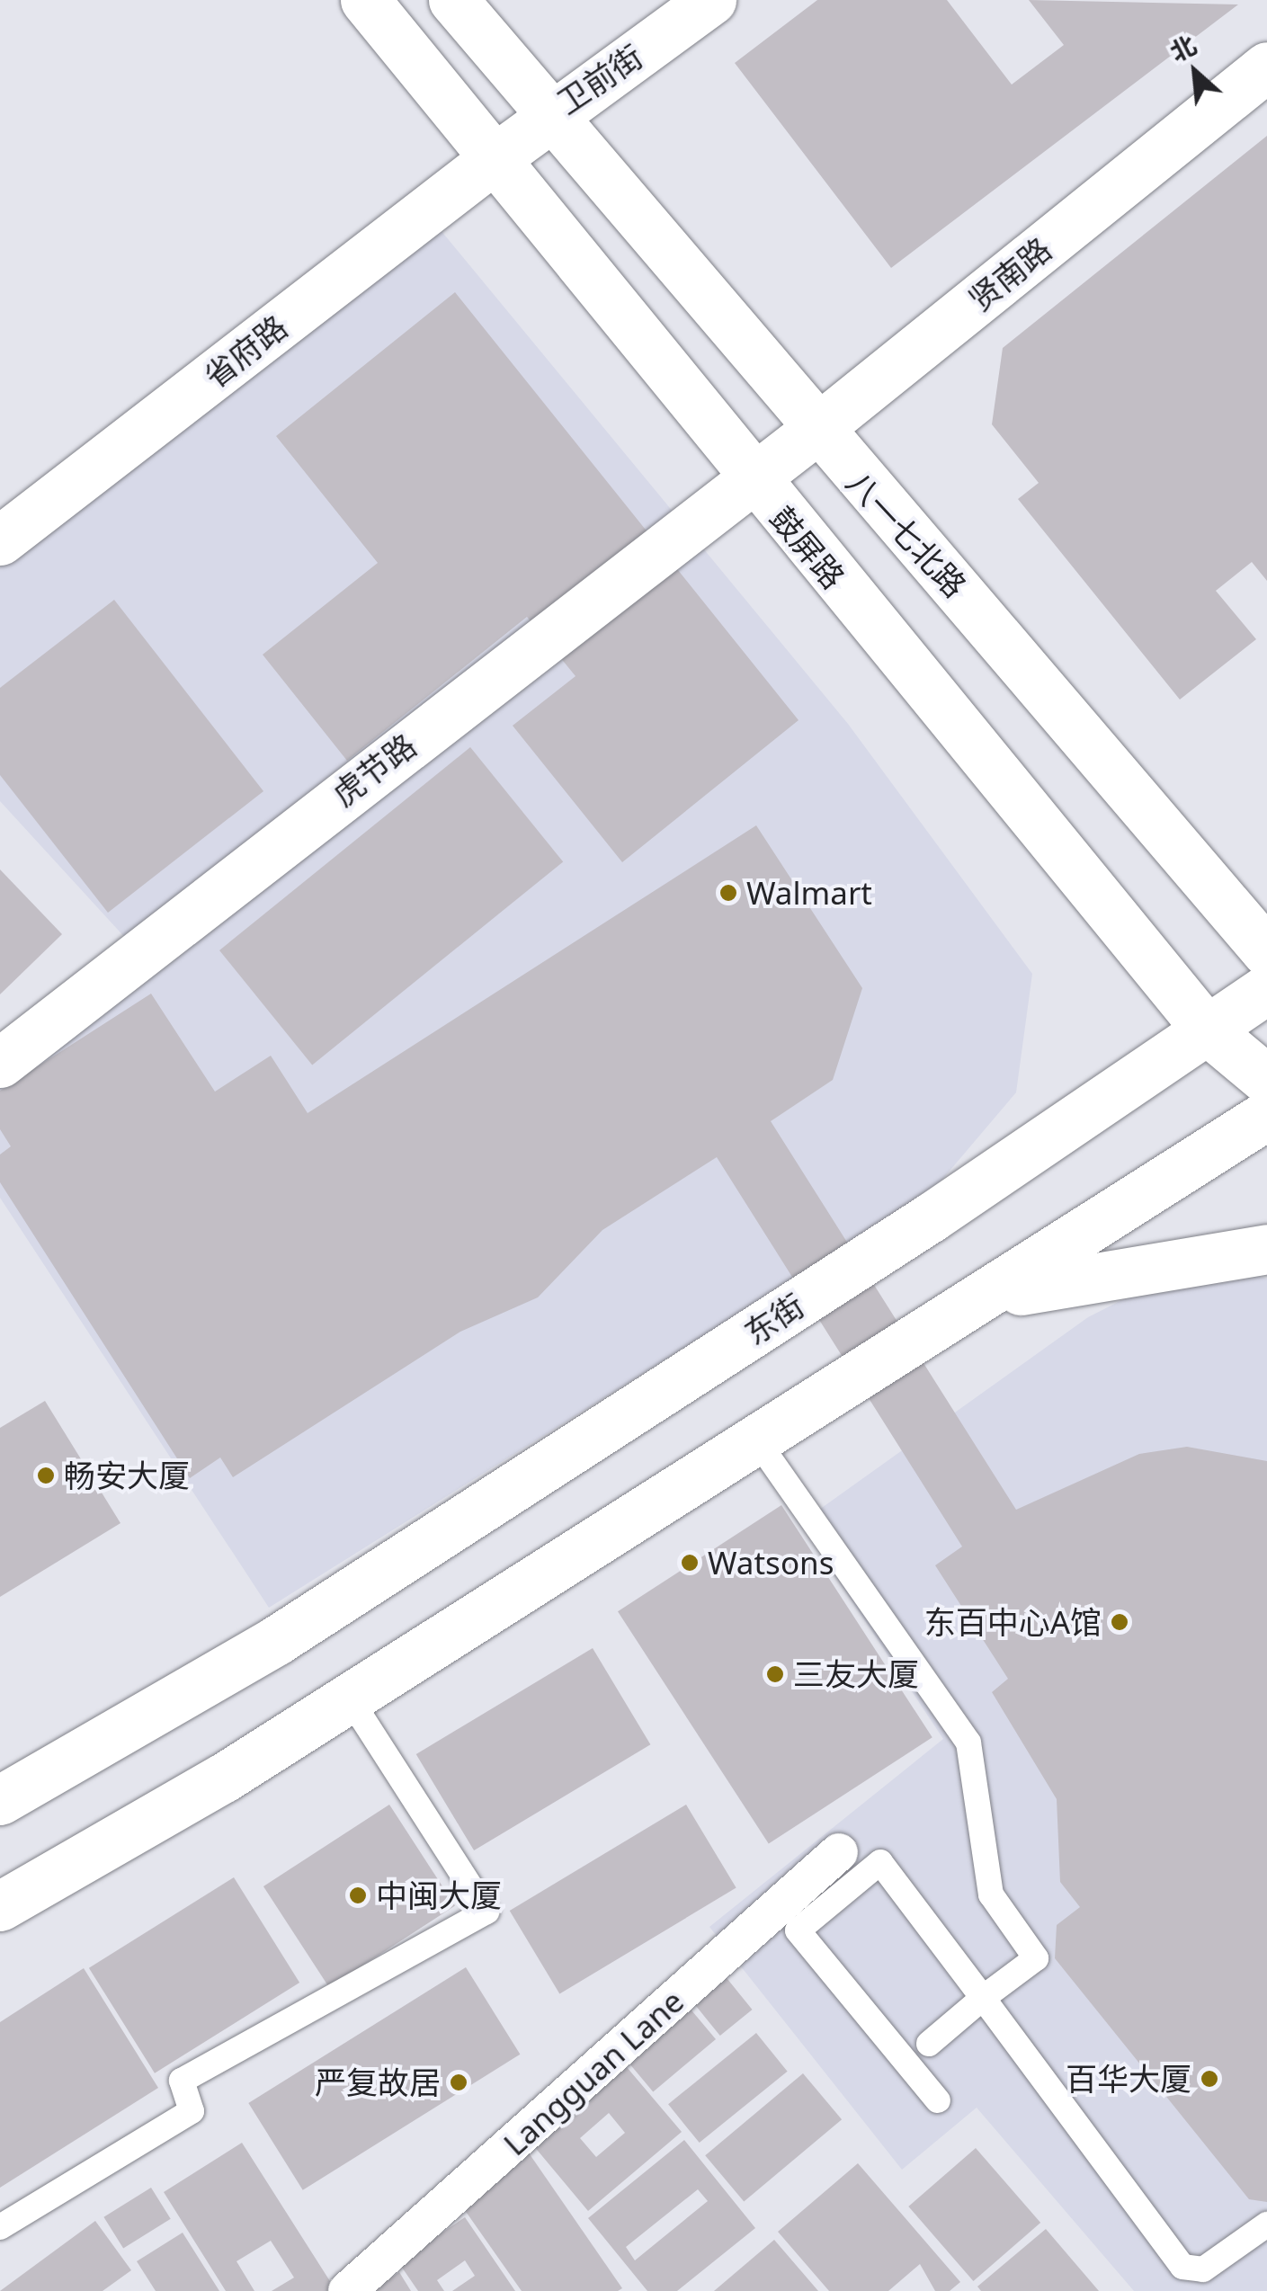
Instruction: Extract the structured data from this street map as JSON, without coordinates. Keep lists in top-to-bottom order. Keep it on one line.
{"streets":{"main road":["卫前街","贤南路","省府路","八一七北路","鼓屏路","虎节路","东街"],"street":["Langguan Lane"]},"crossings":[["卫前街","省府路"],["卫前街","八一七北路"],["卫前街","鼓屏路"],["贤南路","八一七北路"],["贤南路","鼓屏路"],["贤南路","虎节路"],["省府路","鼓屏路"],["鼓屏路","虎节路"],["鼓屏路","东街"]],"places":["Walmart","畅安大厦","Watsons","东百中心A馆","三友大厦","中闽大厦","百华大厦","严复故居"],"north":"top left"}
